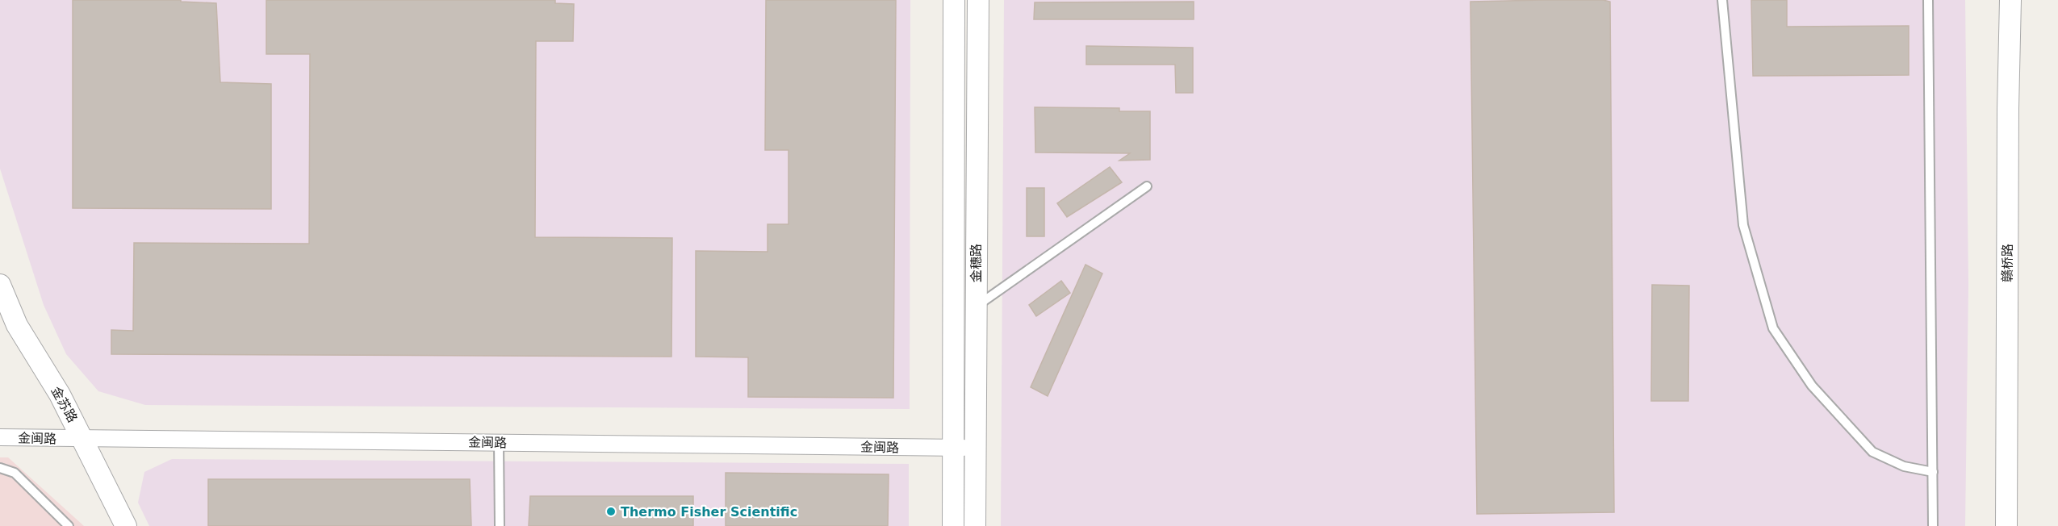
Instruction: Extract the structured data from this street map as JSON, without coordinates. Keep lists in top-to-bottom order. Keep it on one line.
{"streets":{"street":["金穗路","赣桥路","金苏路","金闽路"]},"crossings":[["金穗路","金闽路"],["金苏路","金闽路"]],"places":["Thermo Fisher Scientific"]}
